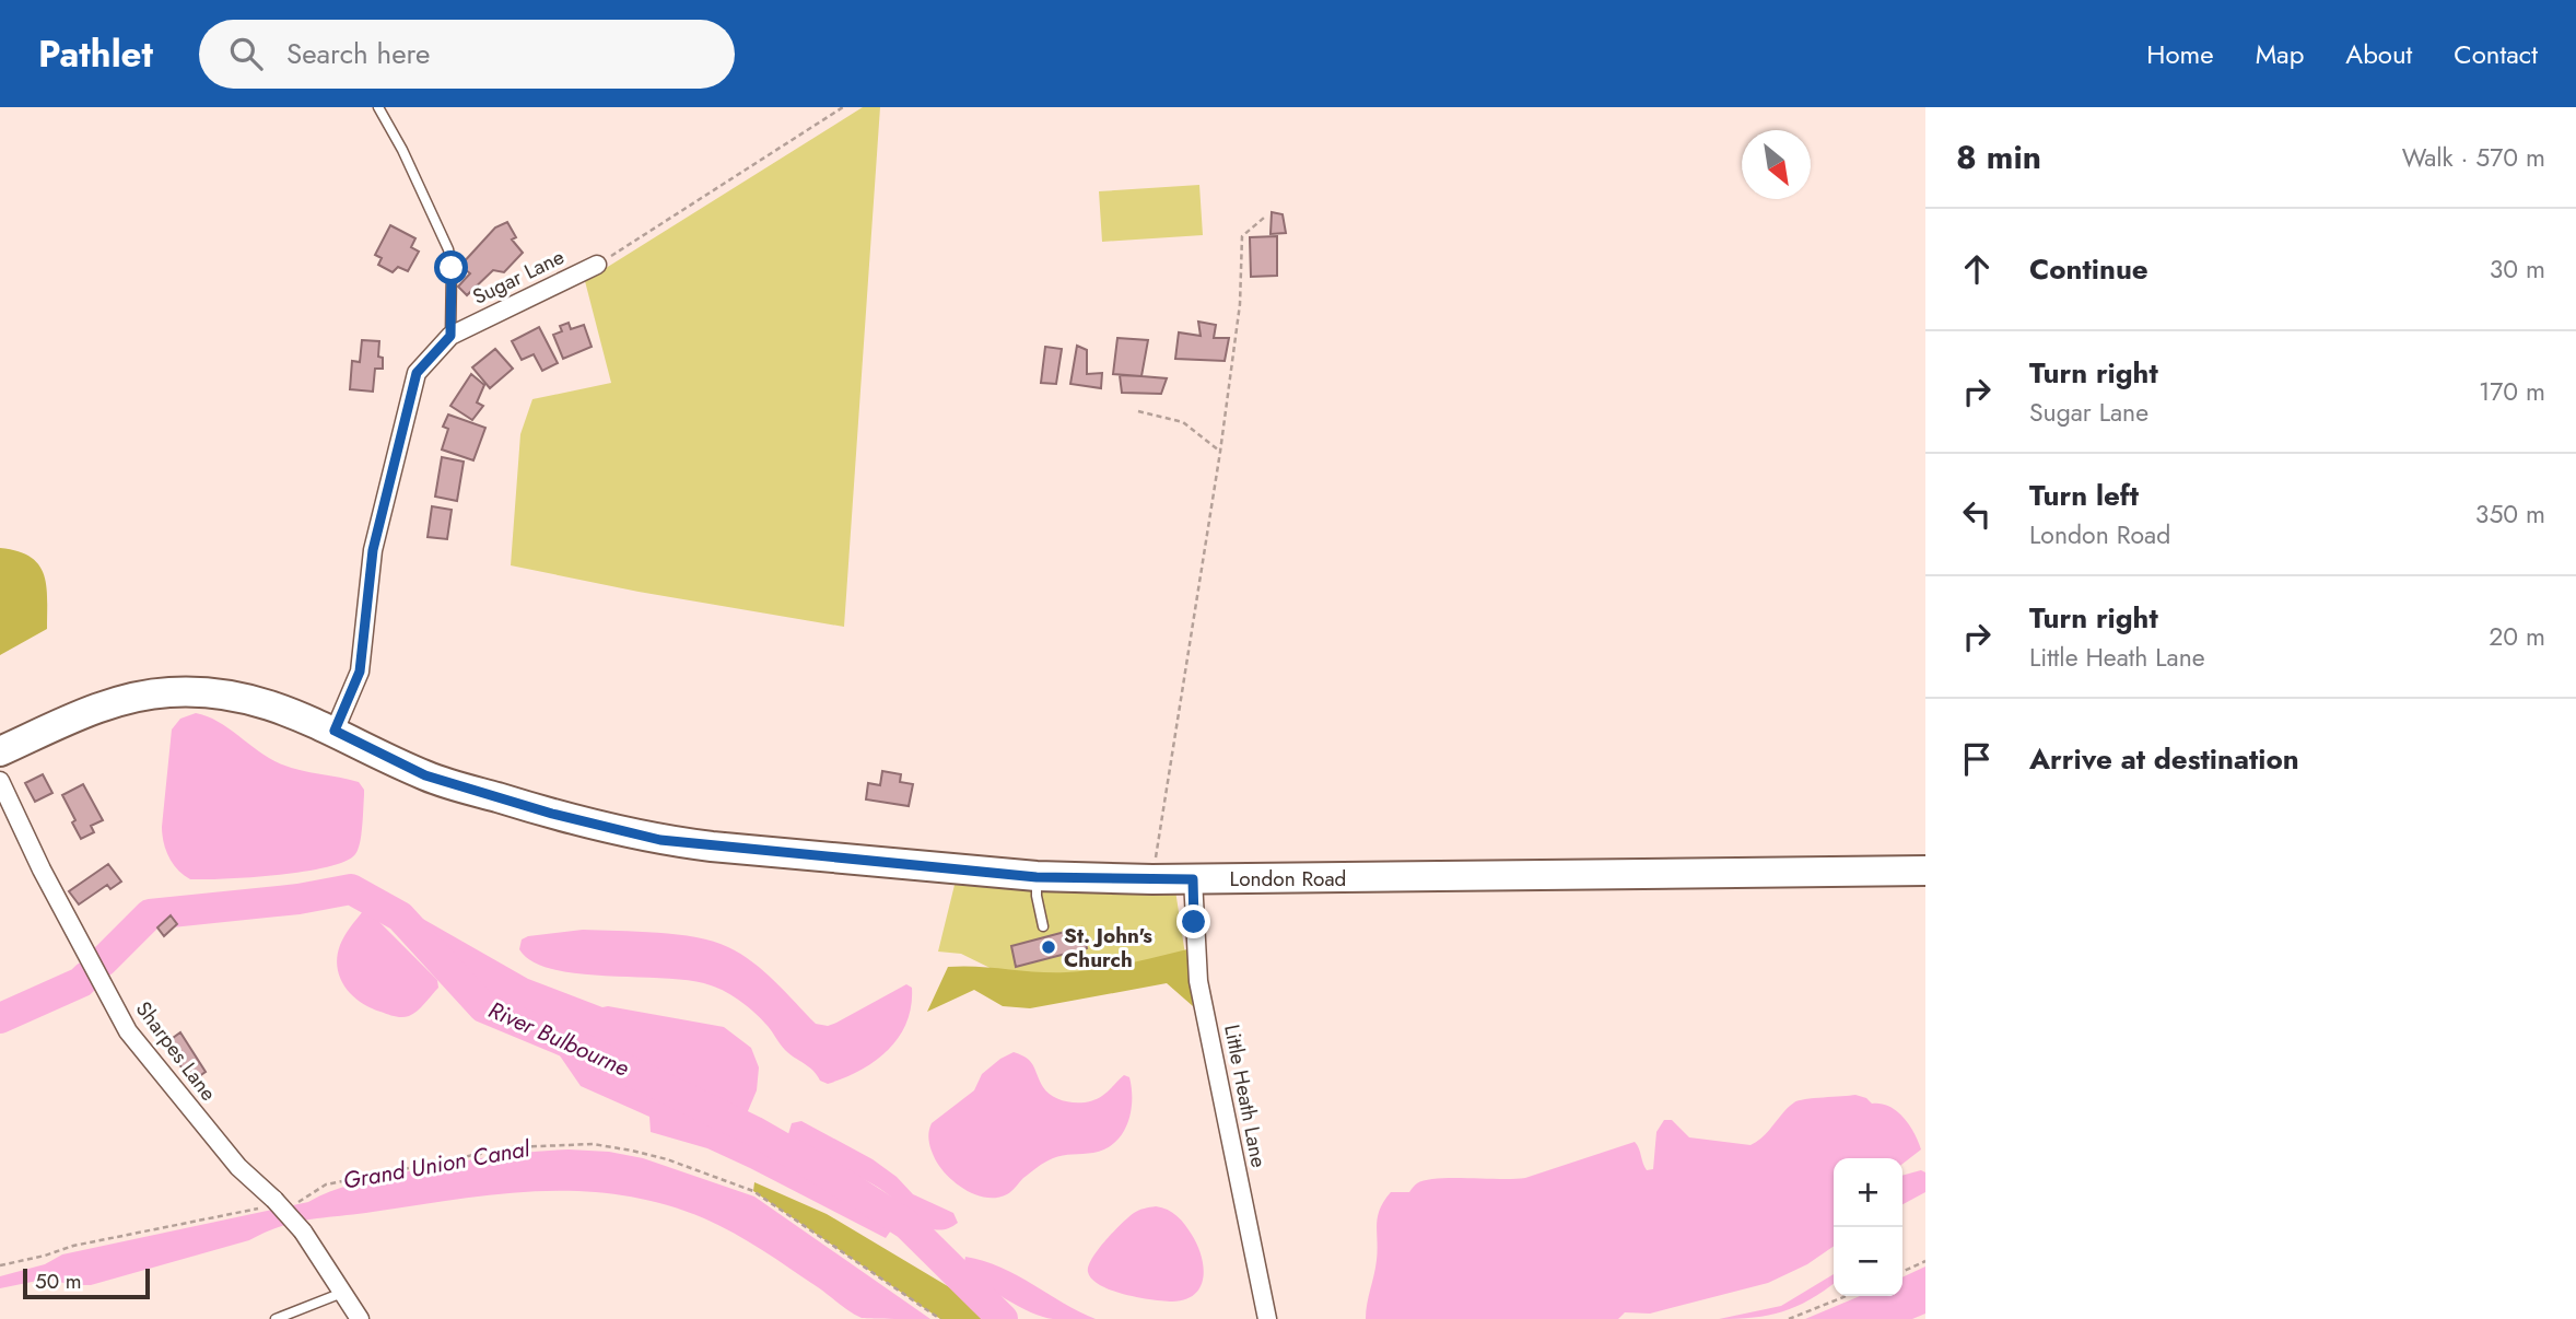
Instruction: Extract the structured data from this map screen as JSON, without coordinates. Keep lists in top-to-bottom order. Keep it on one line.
{"streets":{"main road":["London Road"],"street":["Sugar Lane","Sharpes Lane","Little Heath Lane"]},"crossings":[["Sugar Lane","London Road"],["London Road","Little Heath Lane"]],"water":["River Bulbourne","Grand Union Canal"],"places":["St. John's Church"],"scale_bar":"50 m","north":"bottom right","page":{"header":"Pathlet","search":"Search here","nav":["Home","Map","About","Contact"],"heading":["8 min","Walk · 570 m"],"list":[["Continue","30 m"],["Turn right","Sugar Lane","170 m"],["Turn left","London Road","350 m"],["Turn right","Little Heath Lane","20 m"],"Arrive at destination"],"map_buttons":["+","−"],"scale":"50 m"}}
